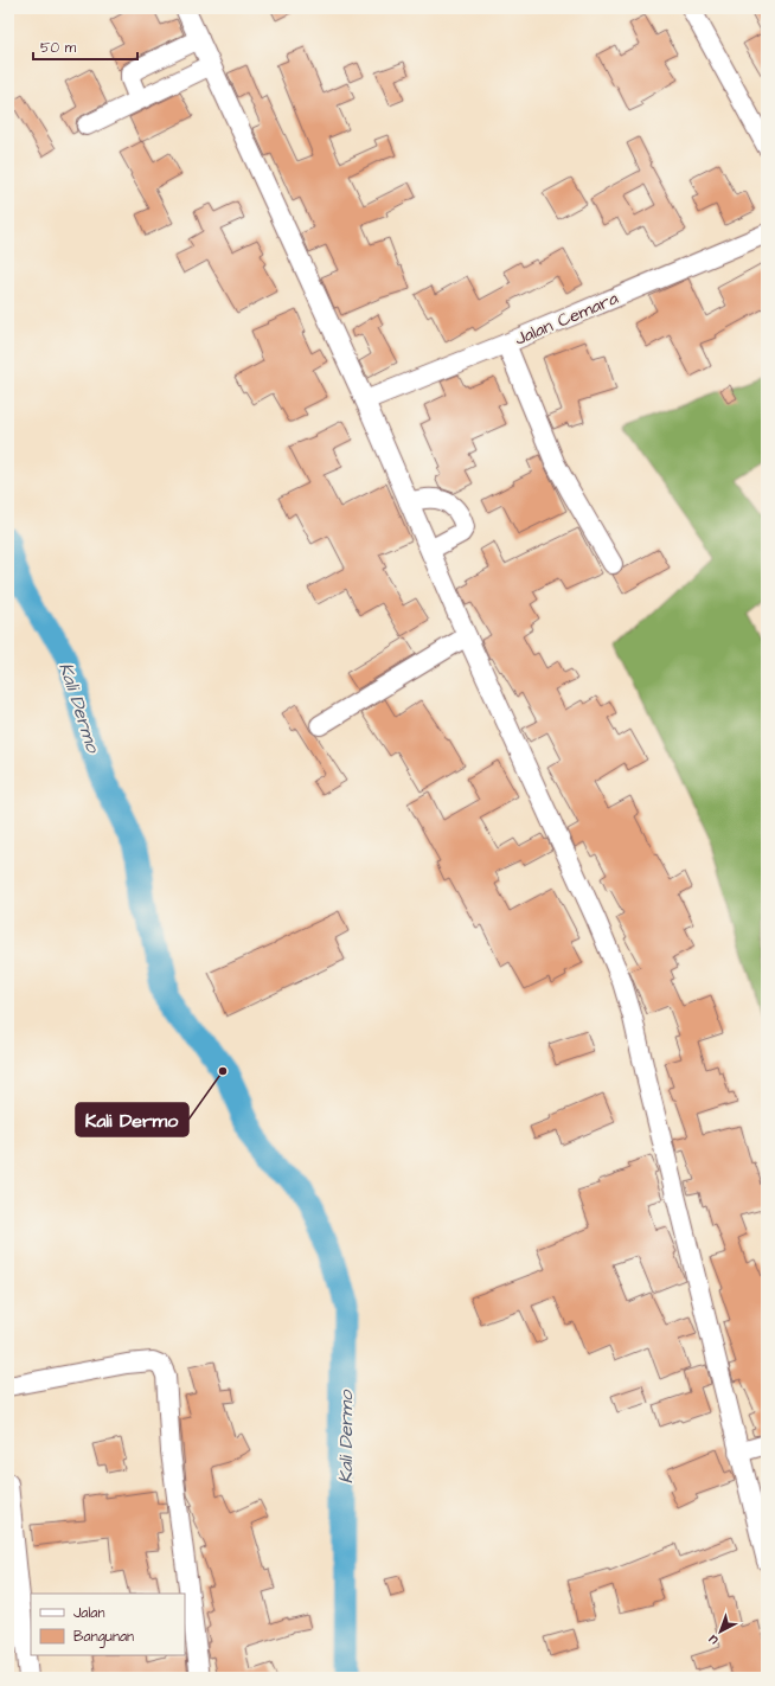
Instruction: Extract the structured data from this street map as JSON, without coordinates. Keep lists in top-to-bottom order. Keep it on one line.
{"streets":{"street":["Jalan Cemara"]},"water":["Kali Dermo"],"places":["Kali Dermo"],"legend":["Jalan","Bangunan"],"scale_bar":"50 m","north":"bottom left"}
